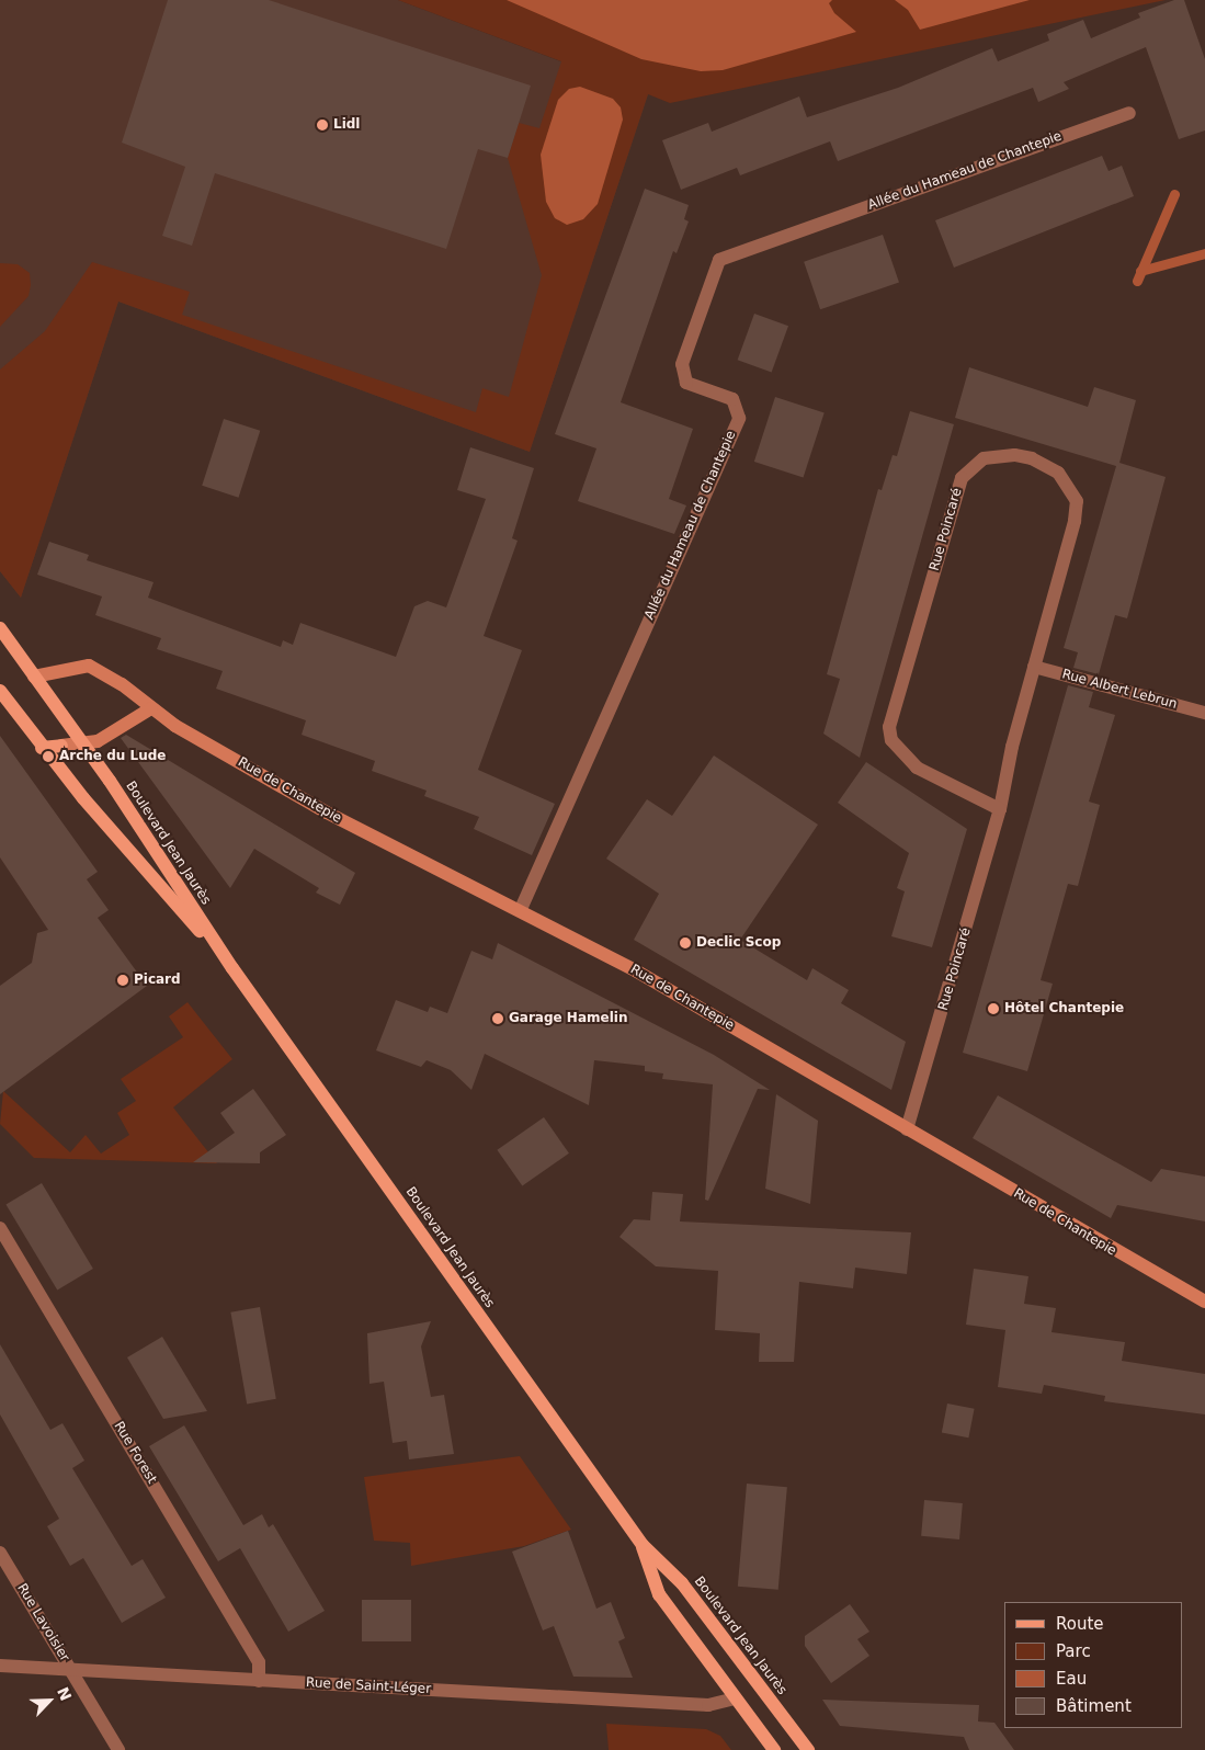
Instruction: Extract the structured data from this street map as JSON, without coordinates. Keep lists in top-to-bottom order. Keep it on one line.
{"streets":{"main road":["Boulevard Jean Jaurès"],"street":["Allée du Hameau de Chantepie","Rue Poincaré","Rue Albert Lebrun","Rue de Chantepie","Rue Forest","Rue Lavoisier","Rue de Saint-Léger"]},"crossings":[["Allée du Hameau de Chantepie","Rue de Chantepie"],["Rue Poincaré","Rue Albert Lebrun"],["Rue Poincaré","Rue de Chantepie"],["Rue de Chantepie","Boulevard Jean Jaurès"],["Boulevard Jean Jaurès","Rue de Saint-Léger"],["Rue Forest","Rue de Saint-Léger"],["Rue Lavoisier","Rue de Saint-Léger"]],"places":["Lidl","Arche du Lude","Declic Scop","Picard","Hôtel Chantepie","Garage Hamelin"],"legend":["Route","Parc","Eau","Bâtiment"],"north":"top right"}
